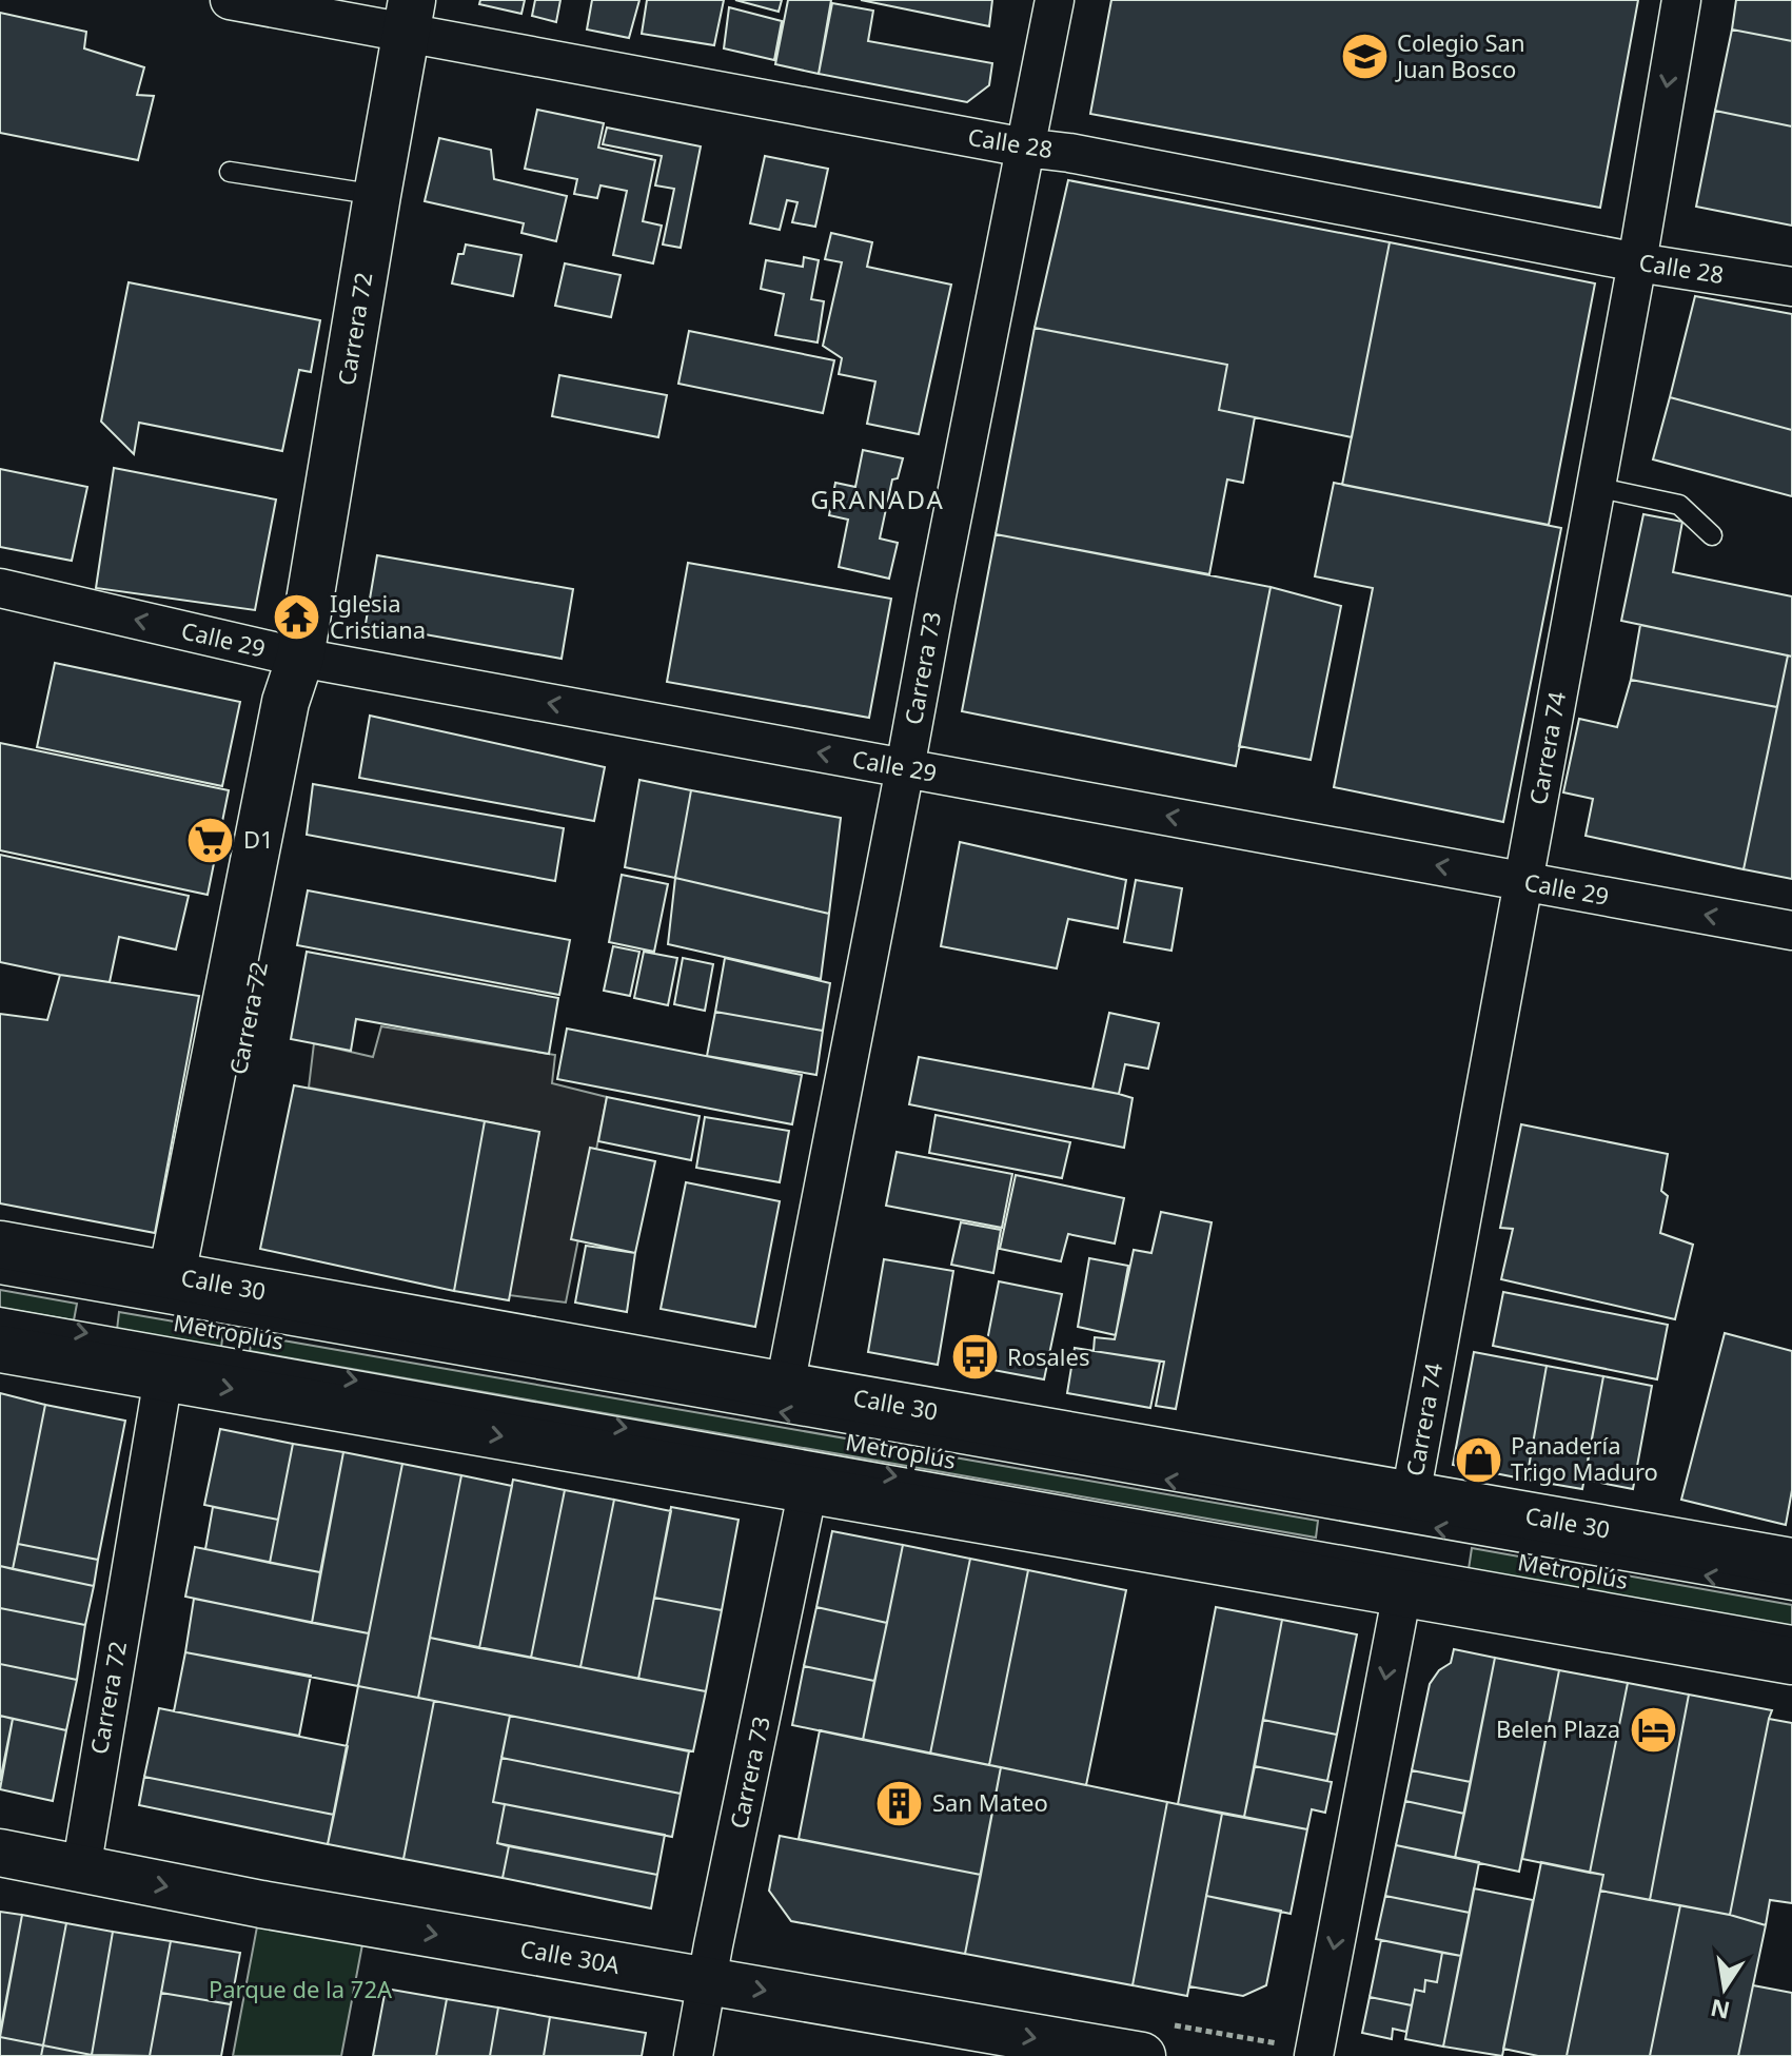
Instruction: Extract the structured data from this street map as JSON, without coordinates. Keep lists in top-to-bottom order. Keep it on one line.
{"streets":{"main road":["Carrera 72","Calle 30","Calle 30A"],"street":["Calle 28","Calle 29","Carrera 73","Carrera 74"],"lane":["Metroplús"]},"crossings":[["Calle 28","Carrera 72"],["Calle 28","Carrera 73"],["Calle 28","Carrera 74"],["Carrera 72","Calle 29"],["Carrera 72","Calle 30"],["Carrera 72","Calle 30A"],["Calle 29","Carrera 73"],["Calle 29","Carrera 74"],["Carrera 73","Calle 30"],["Carrera 73","Calle 30A"],["Carrera 74","Calle 30"]],"one_way":["Calle 29","Calle 30A"],"districts":["GRANADA"],"parks":["Parque de la 72A"],"places":{"school or university":["Colegio San Juan Bosco"],"temple":["Iglesia Cristiana"],"supermarket":["D1"],"bus stop":["Rosales"],"shop":["Panadería Trigo Maduro"],"hotel":["Belen Plaza"],"building":["San Mateo"]},"north":"bottom"}
